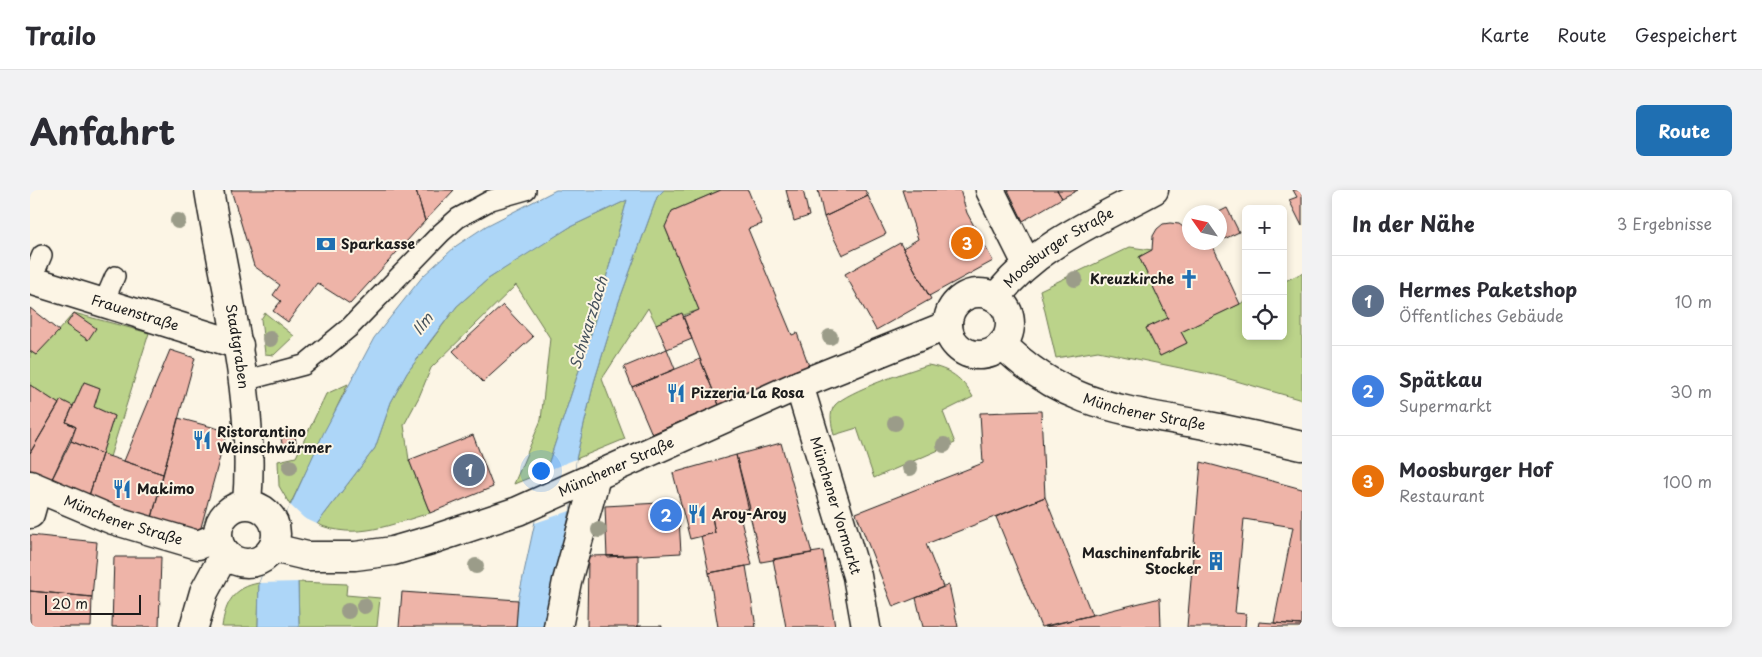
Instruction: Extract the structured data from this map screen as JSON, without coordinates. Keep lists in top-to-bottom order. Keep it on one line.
{"streets":{"street":["Moosburger Straße","Frauenstraße","Stadtgraben","Münchener Straße","Münchener Vormarkt"]},"crossings":[["Moosburger Straße","Münchener Straße"],["Frauenstraße","Stadtgraben"],["Stadtgraben","Münchener Straße"],["Münchener Straße","Münchener Vormarkt"]],"water":["Schwarzbach","Ilm"],"places":{"bank":["Sparkasse"],"church":["Kreuzkirche"],"restaurant":["Pizzeria La Rosa","Ristorantino Weinschwärmer","Makimo","Aroy-Aroy"],"building":["Maschinenfabrik Stocker"]},"scale_bar":"20 m","north":"top left","page":{"header":"Trailo","nav":["Karte","Route","Gespeichert"],"title":"Anfahrt","buttons":"Route","heading":["In der Nähe","3 Ergebnisse"],"map_buttons":["+","−"],"pins":["3","1","2"],"list":[{"mark":"1","name":"Hermes Paketshop","note":"Öffentliches Gebäude","value":"10 m"},{"mark":"2","name":"Spätkau","note":"Supermarkt","value":"30 m"},{"mark":"3","name":"Moosburger Hof","note":"Restaurant","value":"100 m"}],"scale":"20 m"}}
